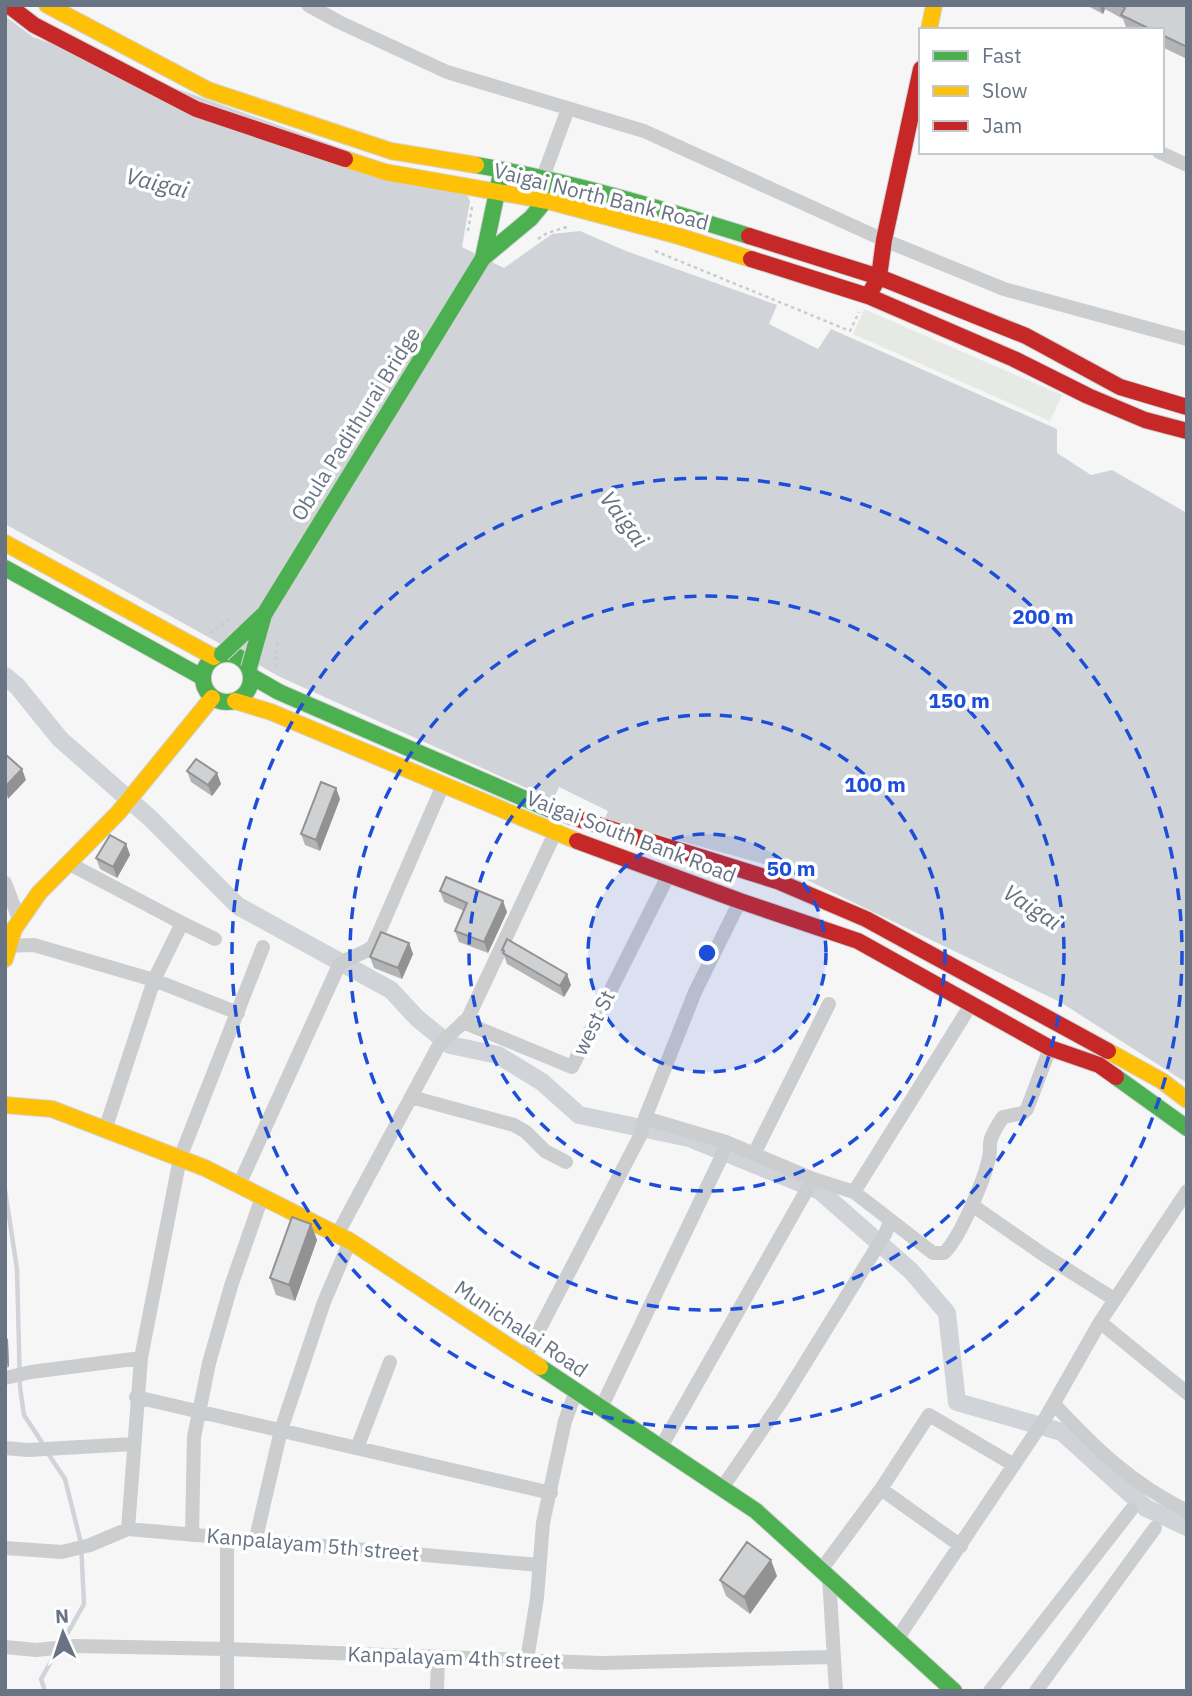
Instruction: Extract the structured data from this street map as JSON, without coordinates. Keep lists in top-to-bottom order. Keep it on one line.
{"streets":{"main road":["Vaigai North Bank Road","Obula Padithurai Bridge","Vaigai South Bank Road","Munichalai Road"],"street":["west St","Kanpalayam 5th street","Kanpalayam 4th street"]},"crossings":[["Vaigai North Bank Road","Obula Padithurai Bridge"],["Obula Padithurai Bridge","Vaigai South Bank Road"],["Vaigai South Bank Road","west St"]],"water":["Vaigai"],"legend":["Fast","Slow","Jam"],"north":"top","rings":["200 m","150 m","100 m","50 m"]}
